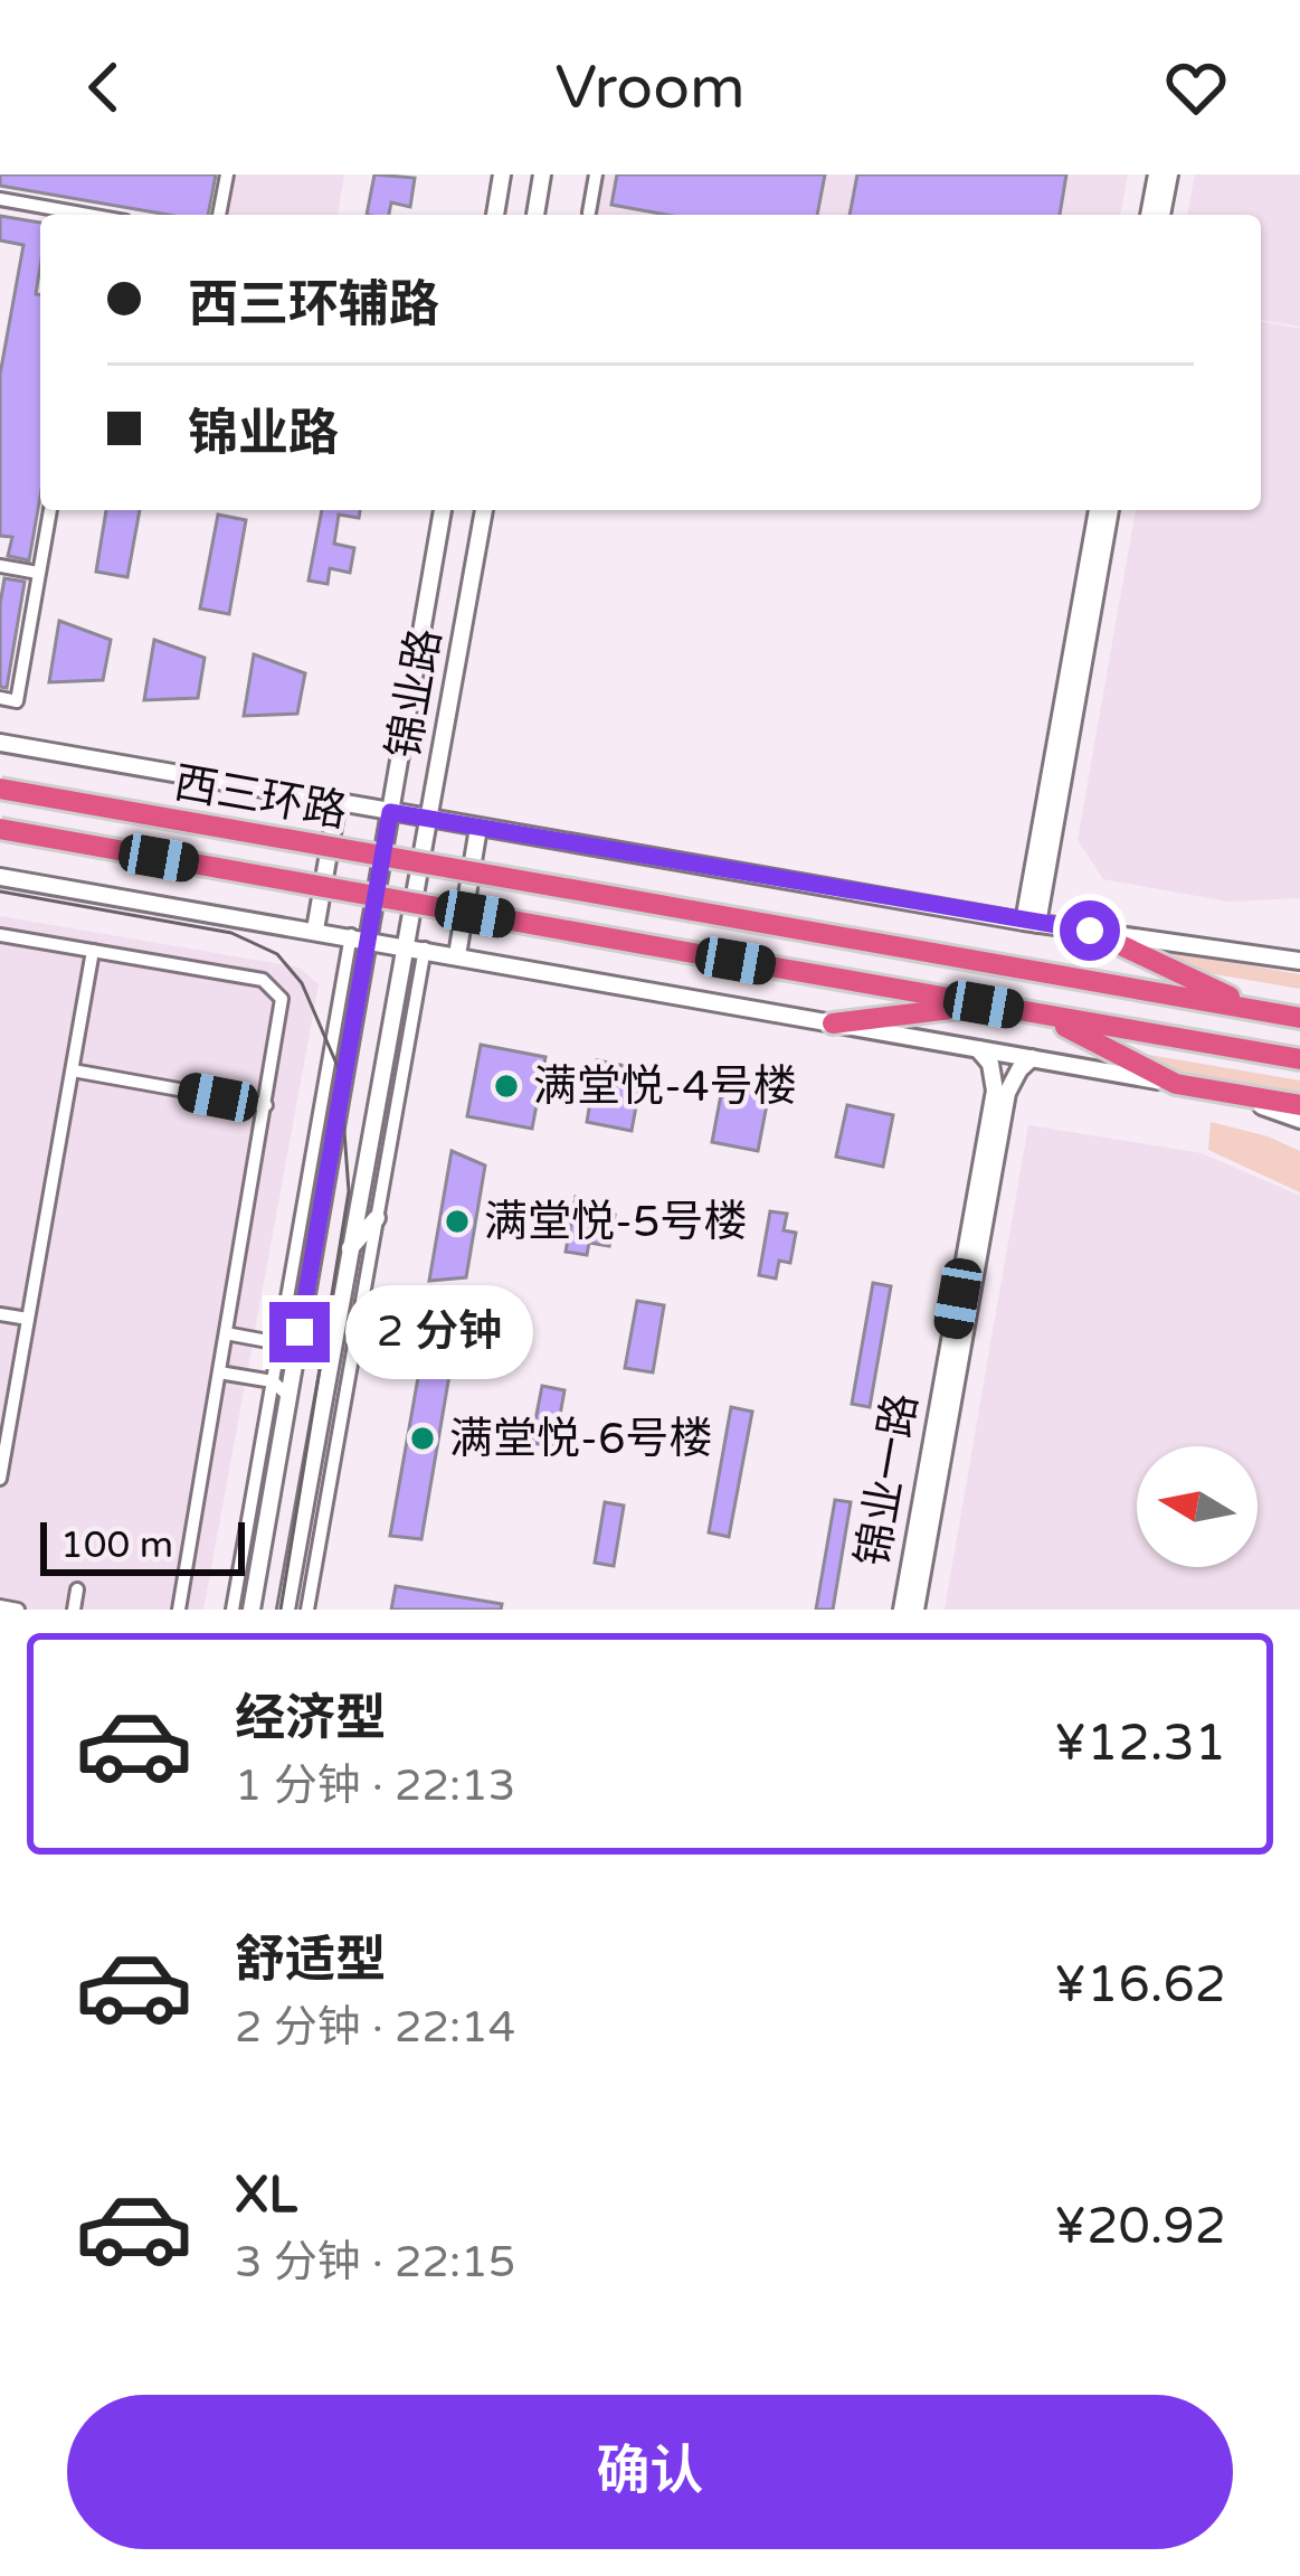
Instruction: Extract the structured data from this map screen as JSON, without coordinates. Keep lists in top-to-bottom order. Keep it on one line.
{"streets":{"highway":["西三环路"],"main road":["锦业路","锦业一路"]},"places":["满堂悦-4号楼","满堂悦-5号楼","满堂悦-6号楼"],"scale_bar":"100 m","north":"left","page":{"header":"Vroom","banner":["西三环辅路","锦业路"],"bubble":"2 分钟","scale":"100 m","list":[{"name":"经济型","note":"1 分钟 · 22:13","value":"¥12.31"},{"name":"舒适型","note":"2 分钟 · 22:14","value":"¥16.62"},{"name":"XL","note":"3 分钟 · 22:15","value":"¥20.92"}],"buttons":"确认"}}
